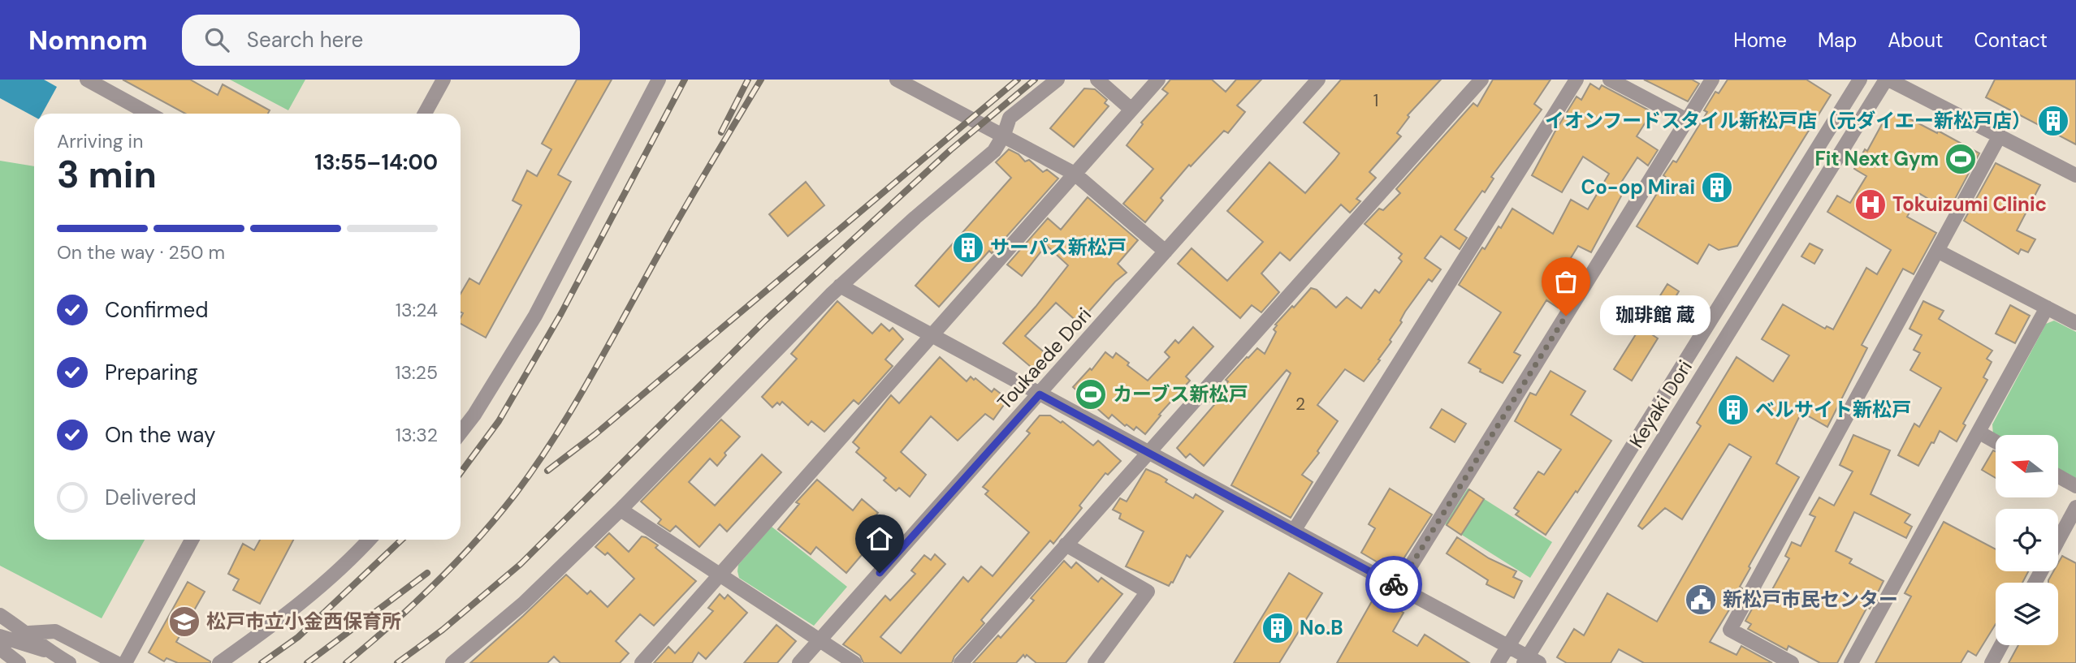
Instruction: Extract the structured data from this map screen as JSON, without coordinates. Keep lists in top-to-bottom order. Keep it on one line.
{"streets":{"street":["Toukaede Dori","Keyaki Dori"]},"places":{"building":["イオンフードスタイル新松戸店（元ダイエー新松戸店）","Co-op Mirai","サーパス新松戸","ベルサイト新松戸","No.B"],"sports":["Fit Next Gym","カーブス新松戸"],"hospital":["Tokuizumi Clinic"],"other":["珈琲館 蔵"],"public building":["新松戸市民センター"],"school or university":["松戸市立小金西保育所"]},"house_numbers":["1","2"],"north":"left","page":{"header":"Nomnom","search":"Search here","nav":["Home","Map","About","Contact"],"heading":["3 min","Arriving in","13:55–14:00"],"bar":"On the way · 250 m","list":[["Confirmed","13:24"],["Preparing","13:25"],["On the way","13:32"],"Delivered"],"bubble":"珈琲館 蔵"}}
